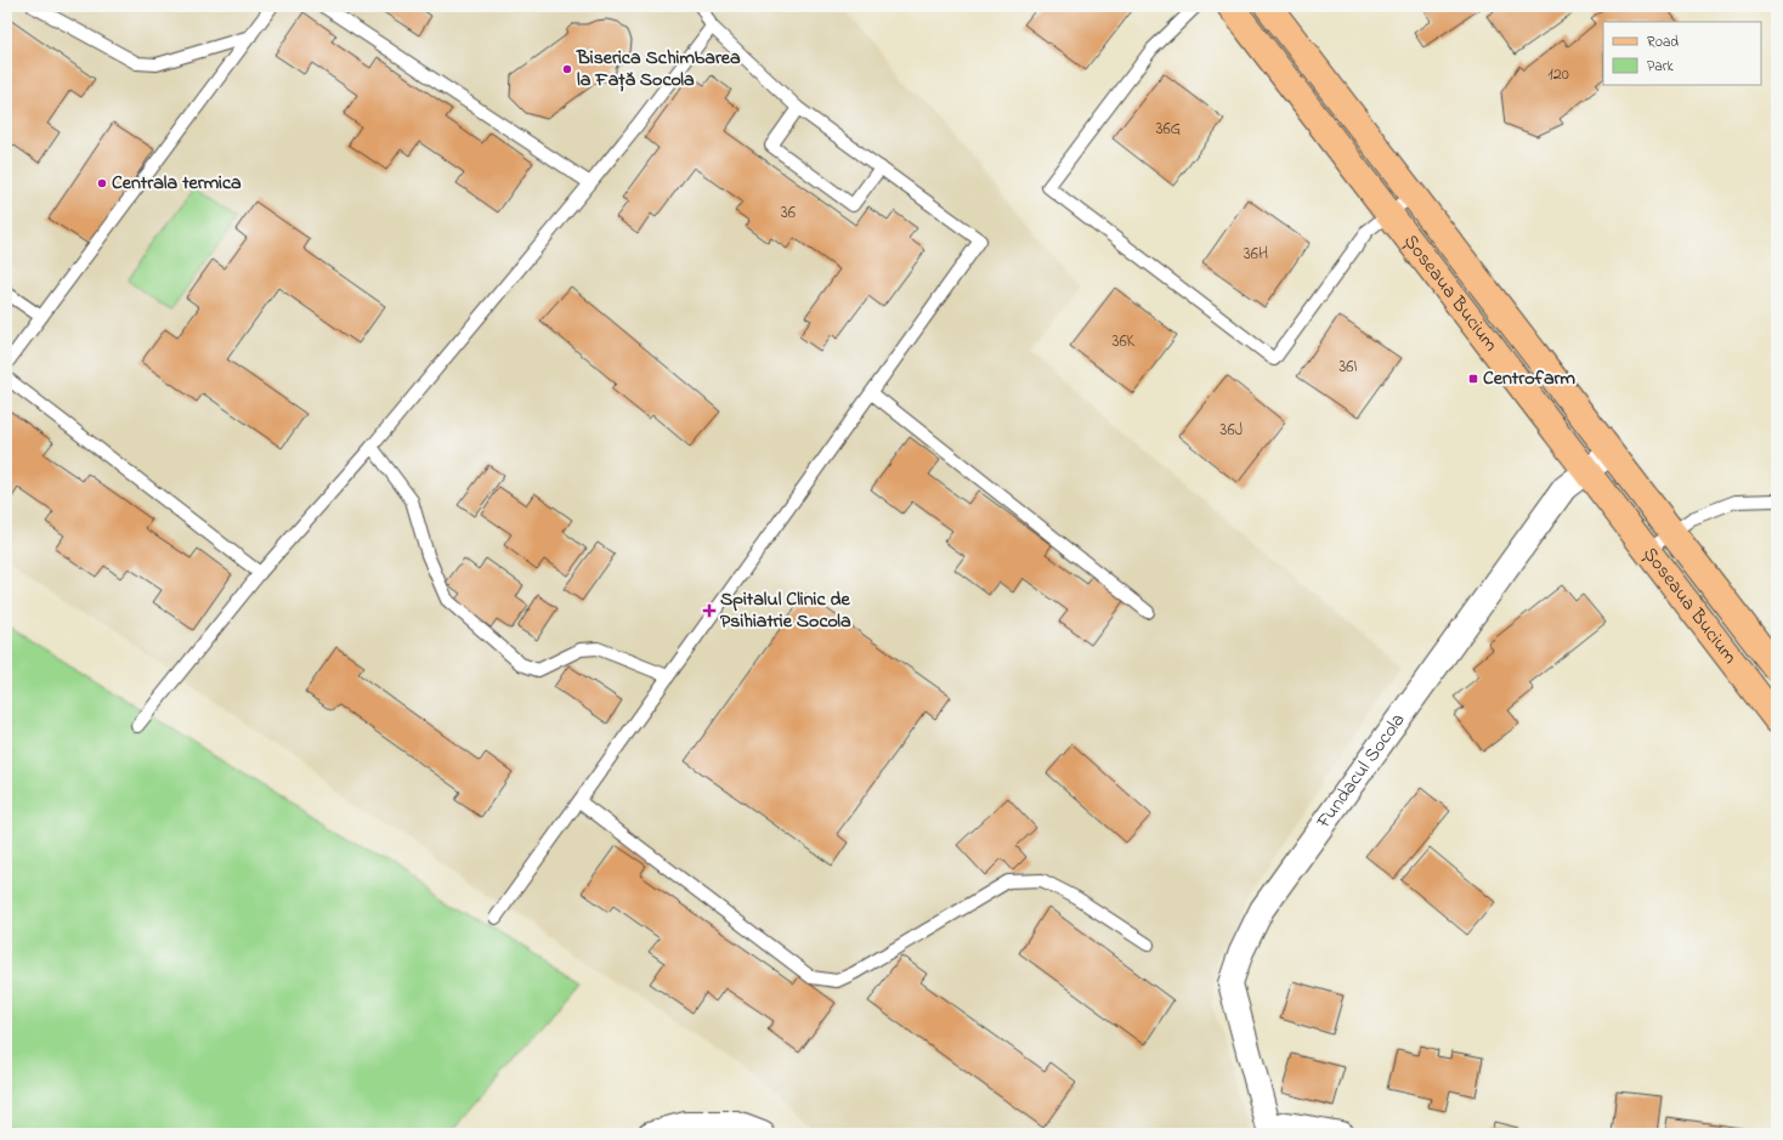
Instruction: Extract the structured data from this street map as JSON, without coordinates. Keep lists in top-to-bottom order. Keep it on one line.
{"streets":{"main road":["Șoseaua Bucium"],"street":["Fundacul Socola"]},"crossings":[["Șoseaua Bucium","Fundacul Socola"]],"places":{"other":["Biserica Schimbarea la Față Socola","Centrala termica"],"transit":["Centrofarm"],"health":["Spitalul Clinic de Psihiatrie Socola"]},"house_numbers":["120","36G","36","36H","36K","36I","36J"],"legend":["Road","Park"]}
